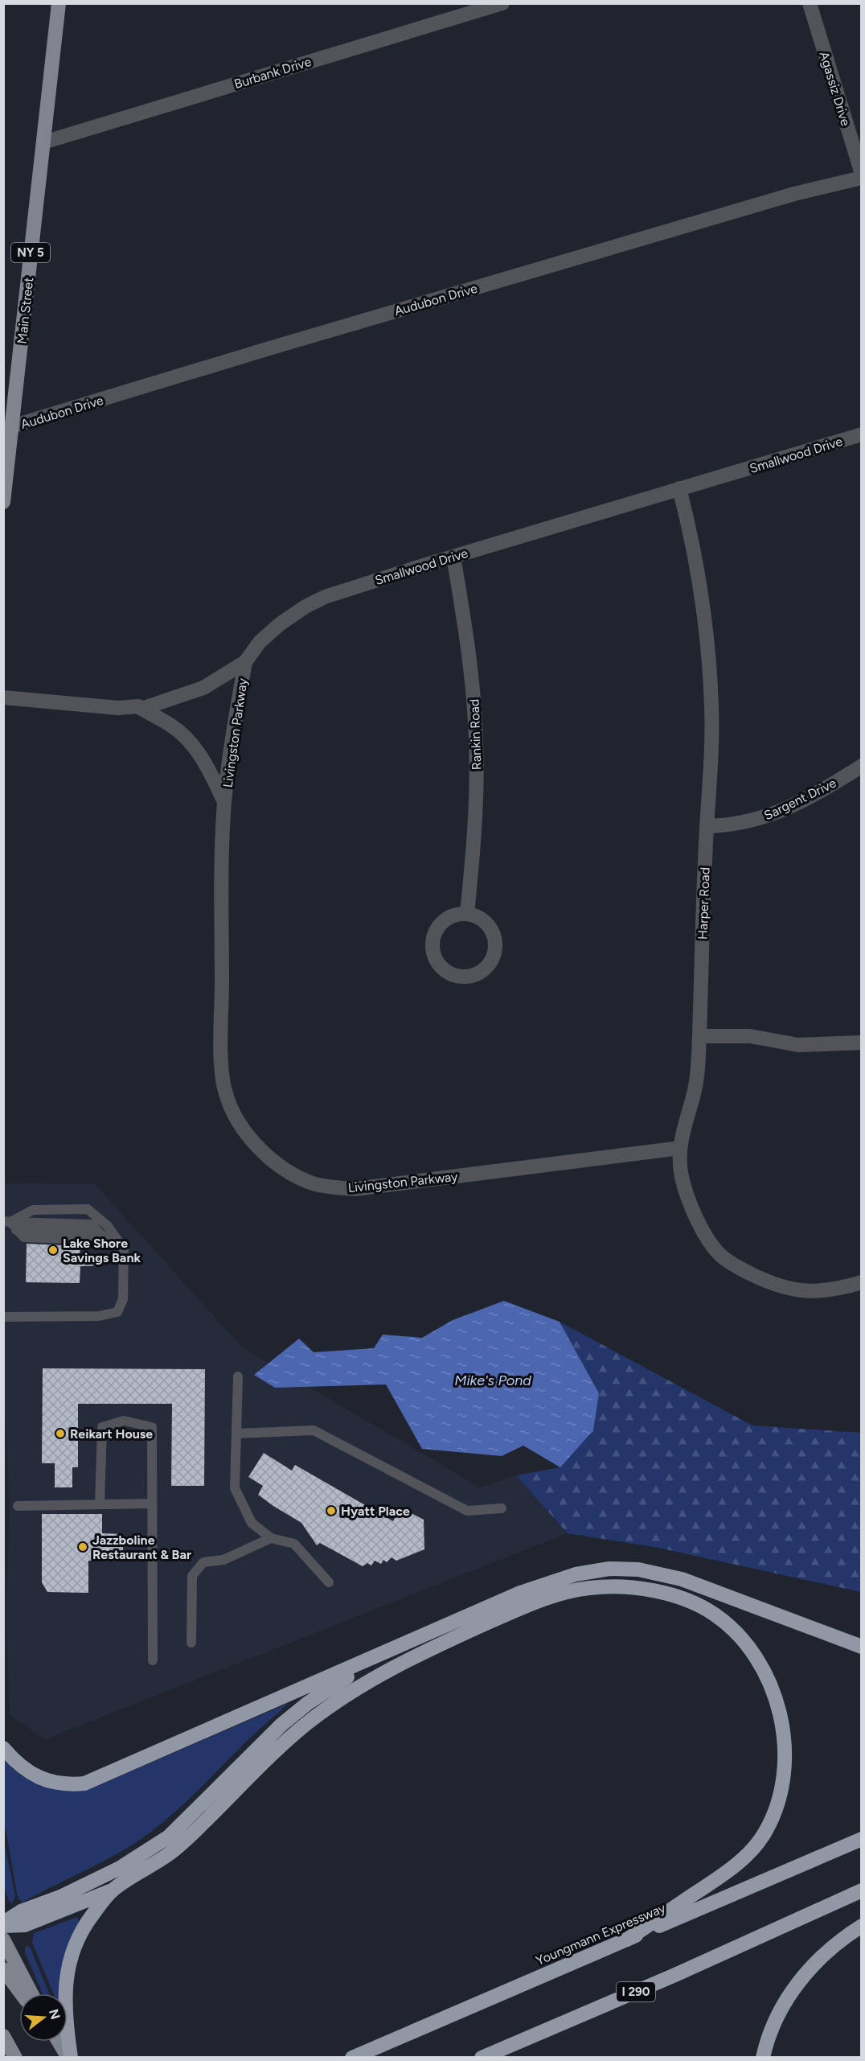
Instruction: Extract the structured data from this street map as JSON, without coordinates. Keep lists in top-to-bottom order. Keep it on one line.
{"streets":{"highway":["Youngmann Expressway","I 290"],"main road":["NY 5","Main Street"],"street":["Burbank Drive","Agassiz Drive","Audubon Drive","Smallwood Drive","Livingston Parkway","Rankin Road","Sargent Drive","Harper Road"]},"crossings":[["Burbank Drive","Main Street"],["Audubon Drive","Main Street"],["Smallwood Drive","Livingston Parkway"],["Smallwood Drive","Rankin Road"],["Smallwood Drive","Harper Road"],["Livingston Parkway","Harper Road"],["Sargent Drive","Harper Road"]],"water":["Mike's Pond"],"places":["Lake Shore Savings Bank","Reikart House","Hyatt Place","Jazzboline Restaurant & Bar"],"north":"right"}
